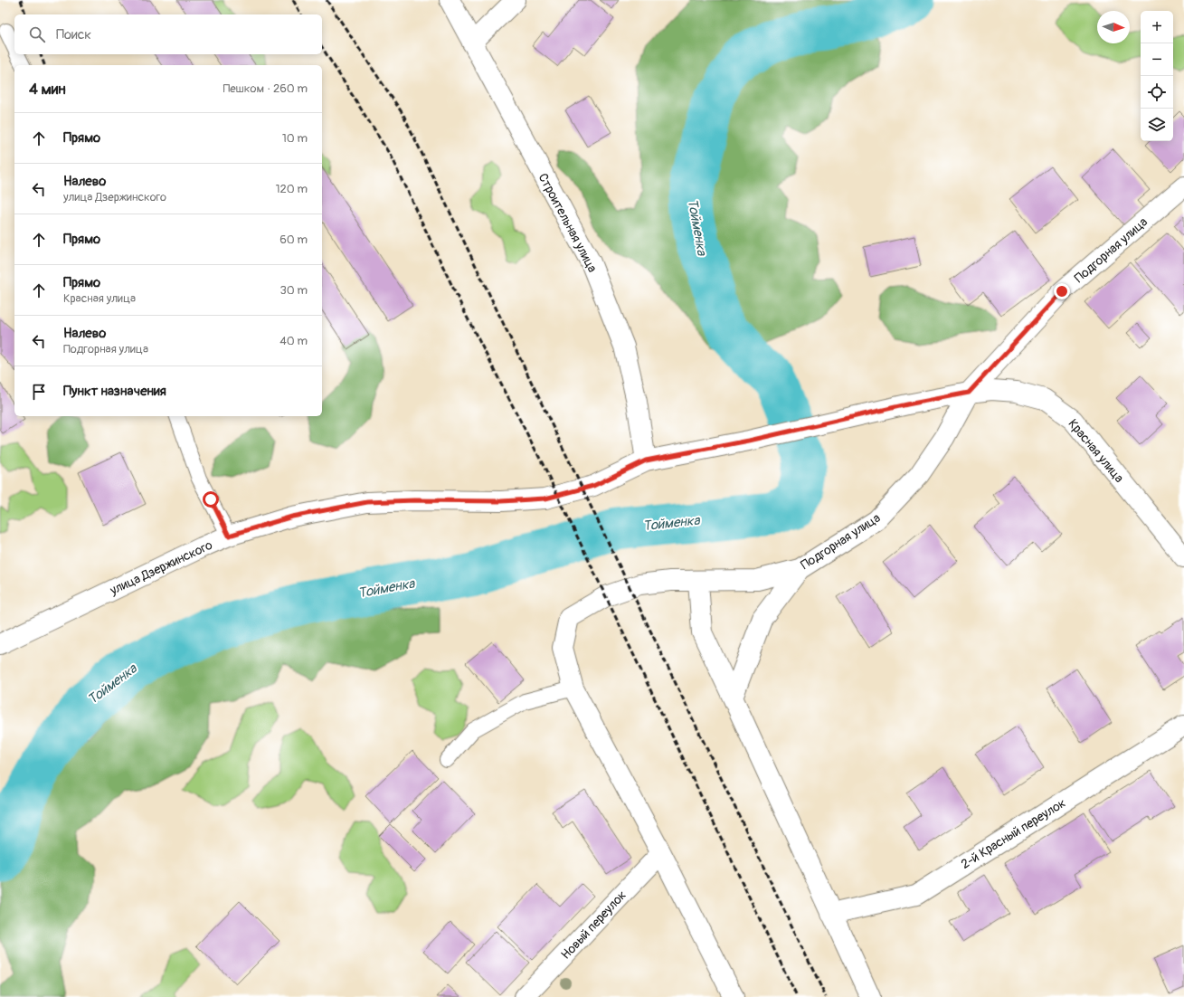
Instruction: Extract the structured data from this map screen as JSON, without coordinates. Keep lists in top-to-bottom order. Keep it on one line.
{"streets":{"street":["Строительная улица","Подгорная улица","Красная улица","улица Дзержинского","2-й Красный переулок","Новый переулок"]},"crossings":[["Строительная улица","улица Дзержинского"],["Подгорная улица","Красная улица"],["Подгорная улица","Новый переулок"],["Красная улица","улица Дзержинского"]],"water":["Тойменка"],"north":"right","page":{"map_buttons":["+","−"],"search":"Поиск","heading":["4 мин","Пешком · 260 m"],"list":[["Прямо","10 m"],["Налево","улица Дзержинского","120 m"],["Прямо","60 m"],["Прямо","Красная улица","30 m"],["Налево","Подгорная улица","40 m"],"Пункт назначения"]}}
